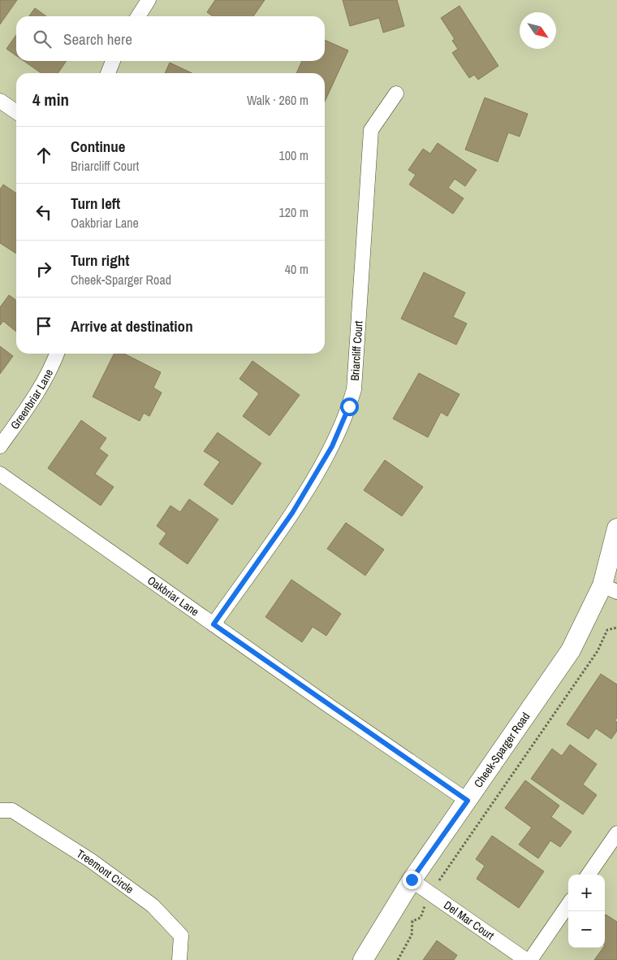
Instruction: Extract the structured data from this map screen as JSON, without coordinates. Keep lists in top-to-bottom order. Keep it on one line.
{"streets":{"main road":["Cheek-Sparger Road"],"street":["Briarcliff Court","Greenbriar Lane","Oakbriar Lane","Treemont Circle","Del Mar Court"]},"crossings":[["Briarcliff Court","Oakbriar Lane"],["Oakbriar Lane","Cheek-Sparger Road"],["Cheek-Sparger Road","Del Mar Court"]],"north":"bottom right","page":{"search":"Search here","heading":["4 min","Walk · 260 m"],"list":[["Continue","Briarcliff Court","100 m"],["Turn left","Oakbriar Lane","120 m"],["Turn right","Cheek-Sparger Road","40 m"],"Arrive at destination"],"map_buttons":["+","−"]}}
